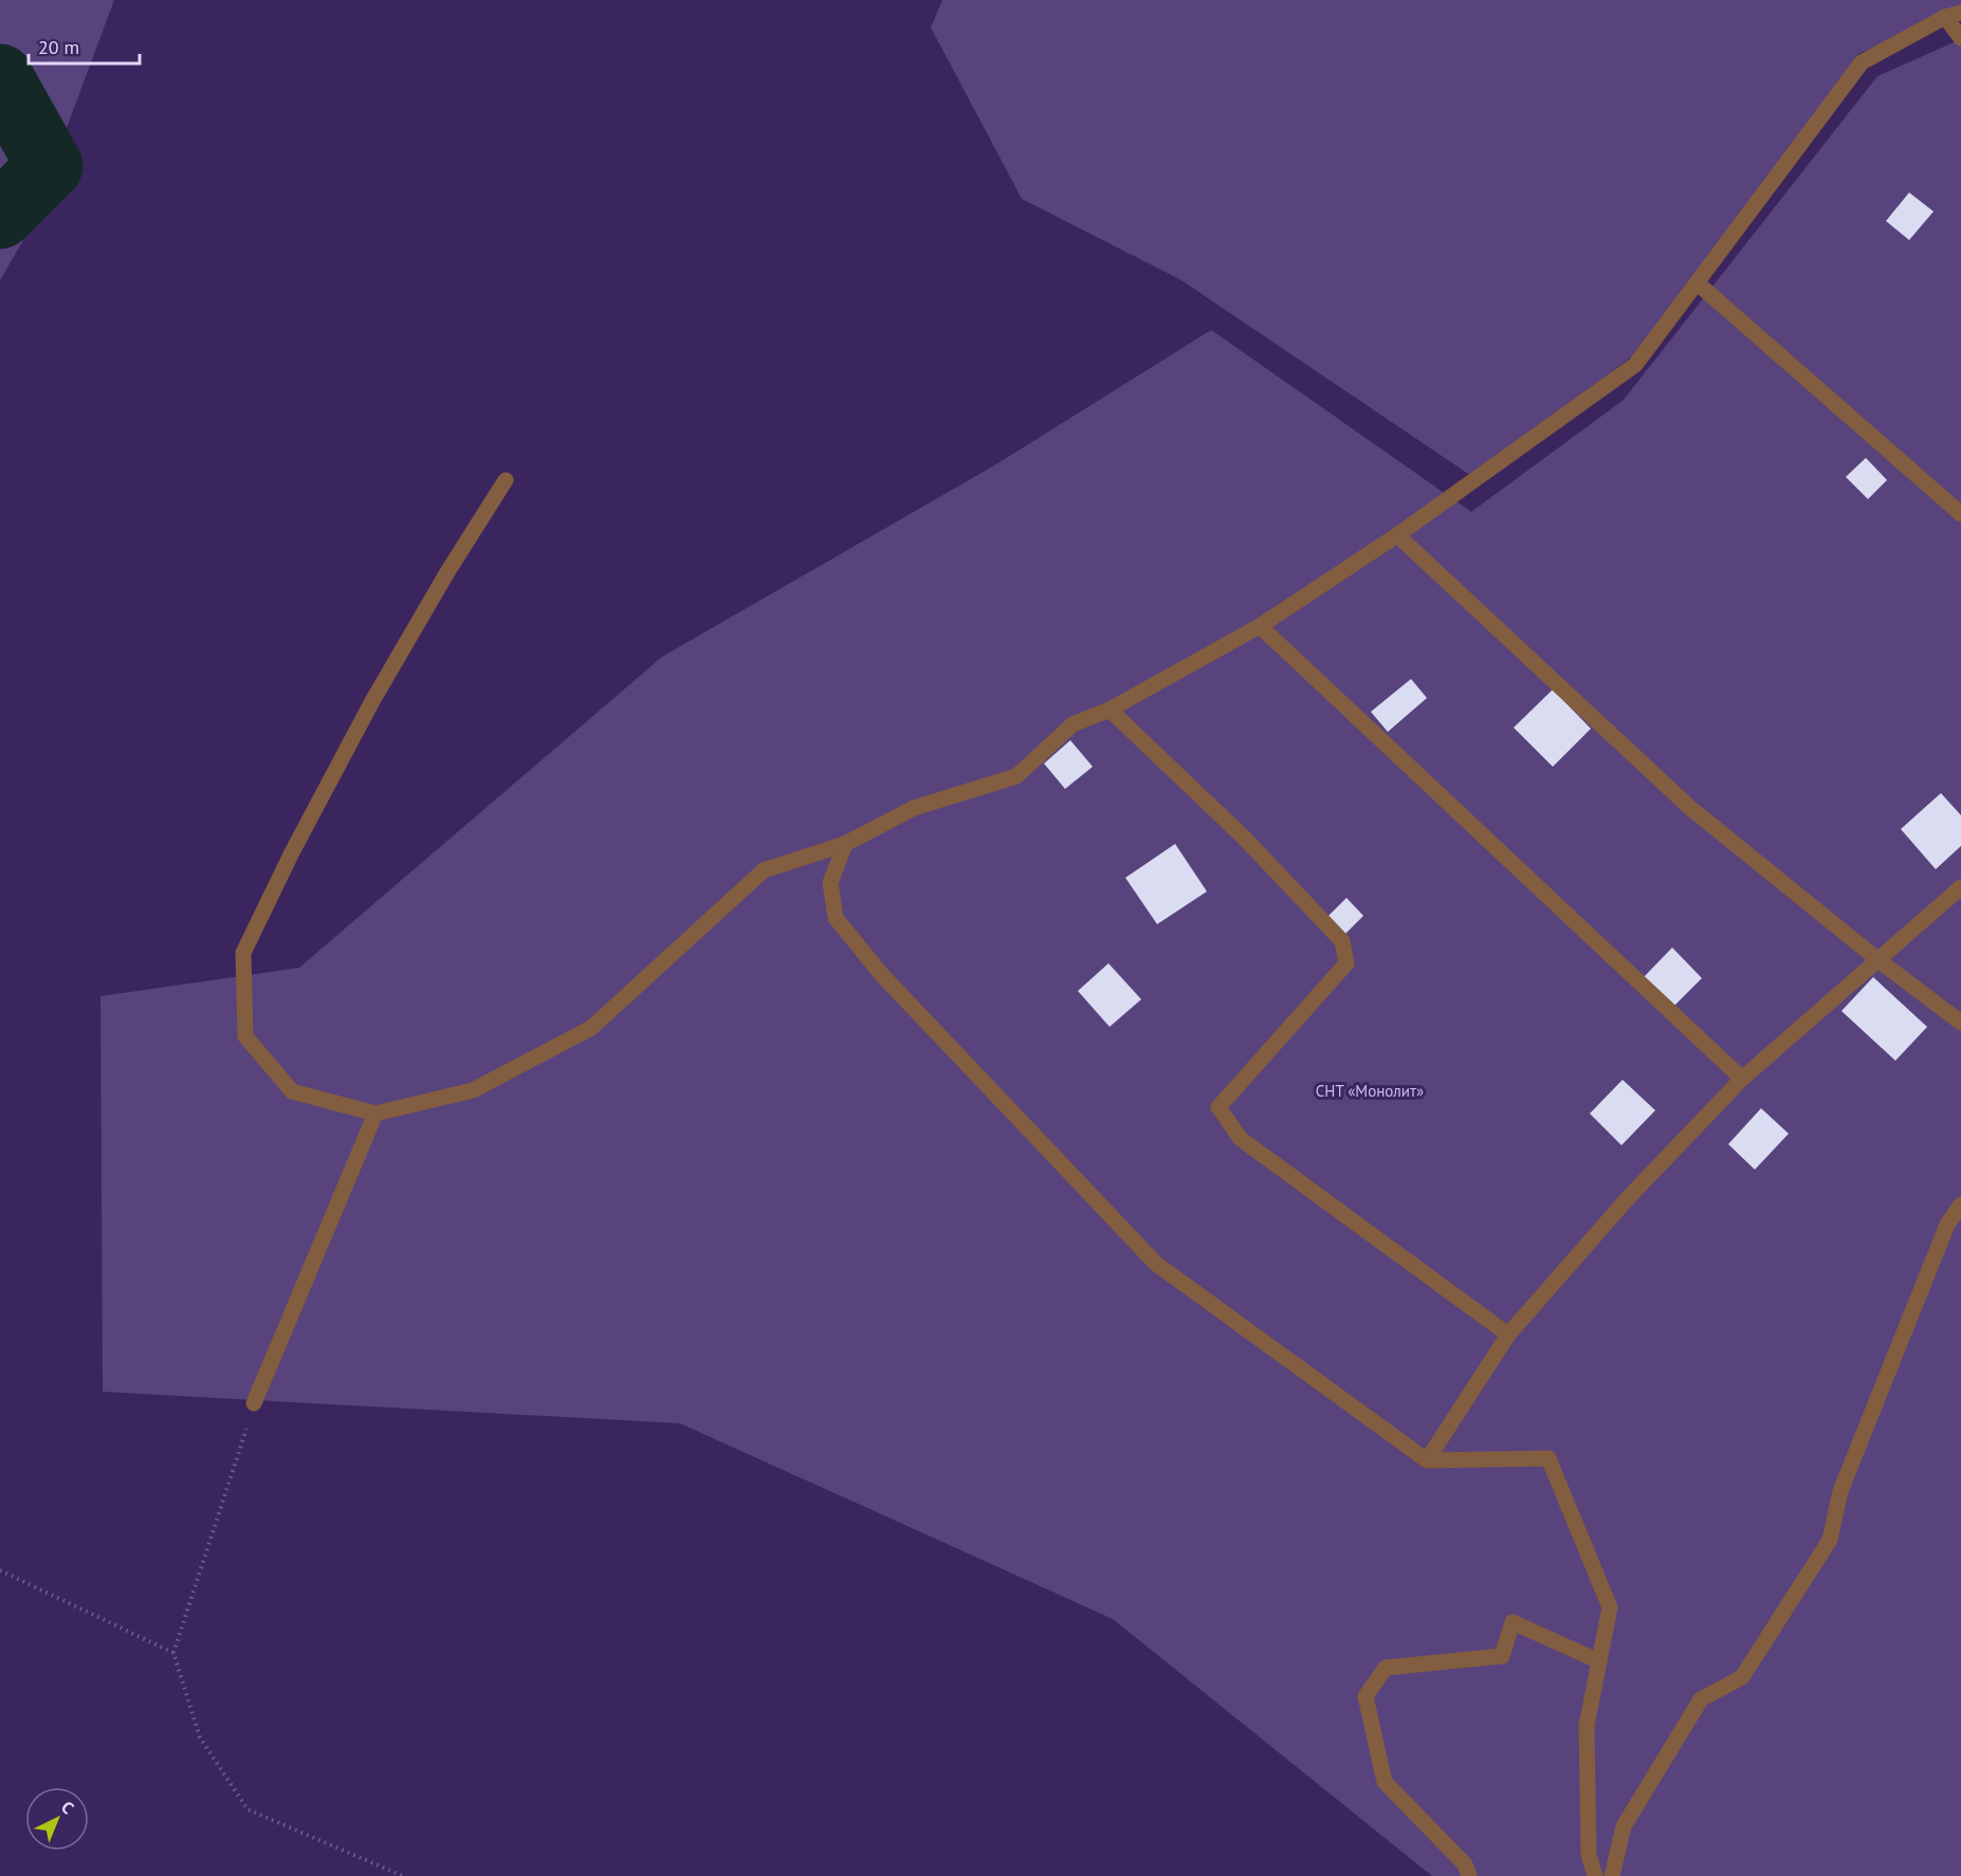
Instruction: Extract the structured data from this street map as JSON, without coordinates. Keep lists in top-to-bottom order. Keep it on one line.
{"parks":["СНТ «Монолит»"],"scale_bar":"20 m","north":"top right"}
